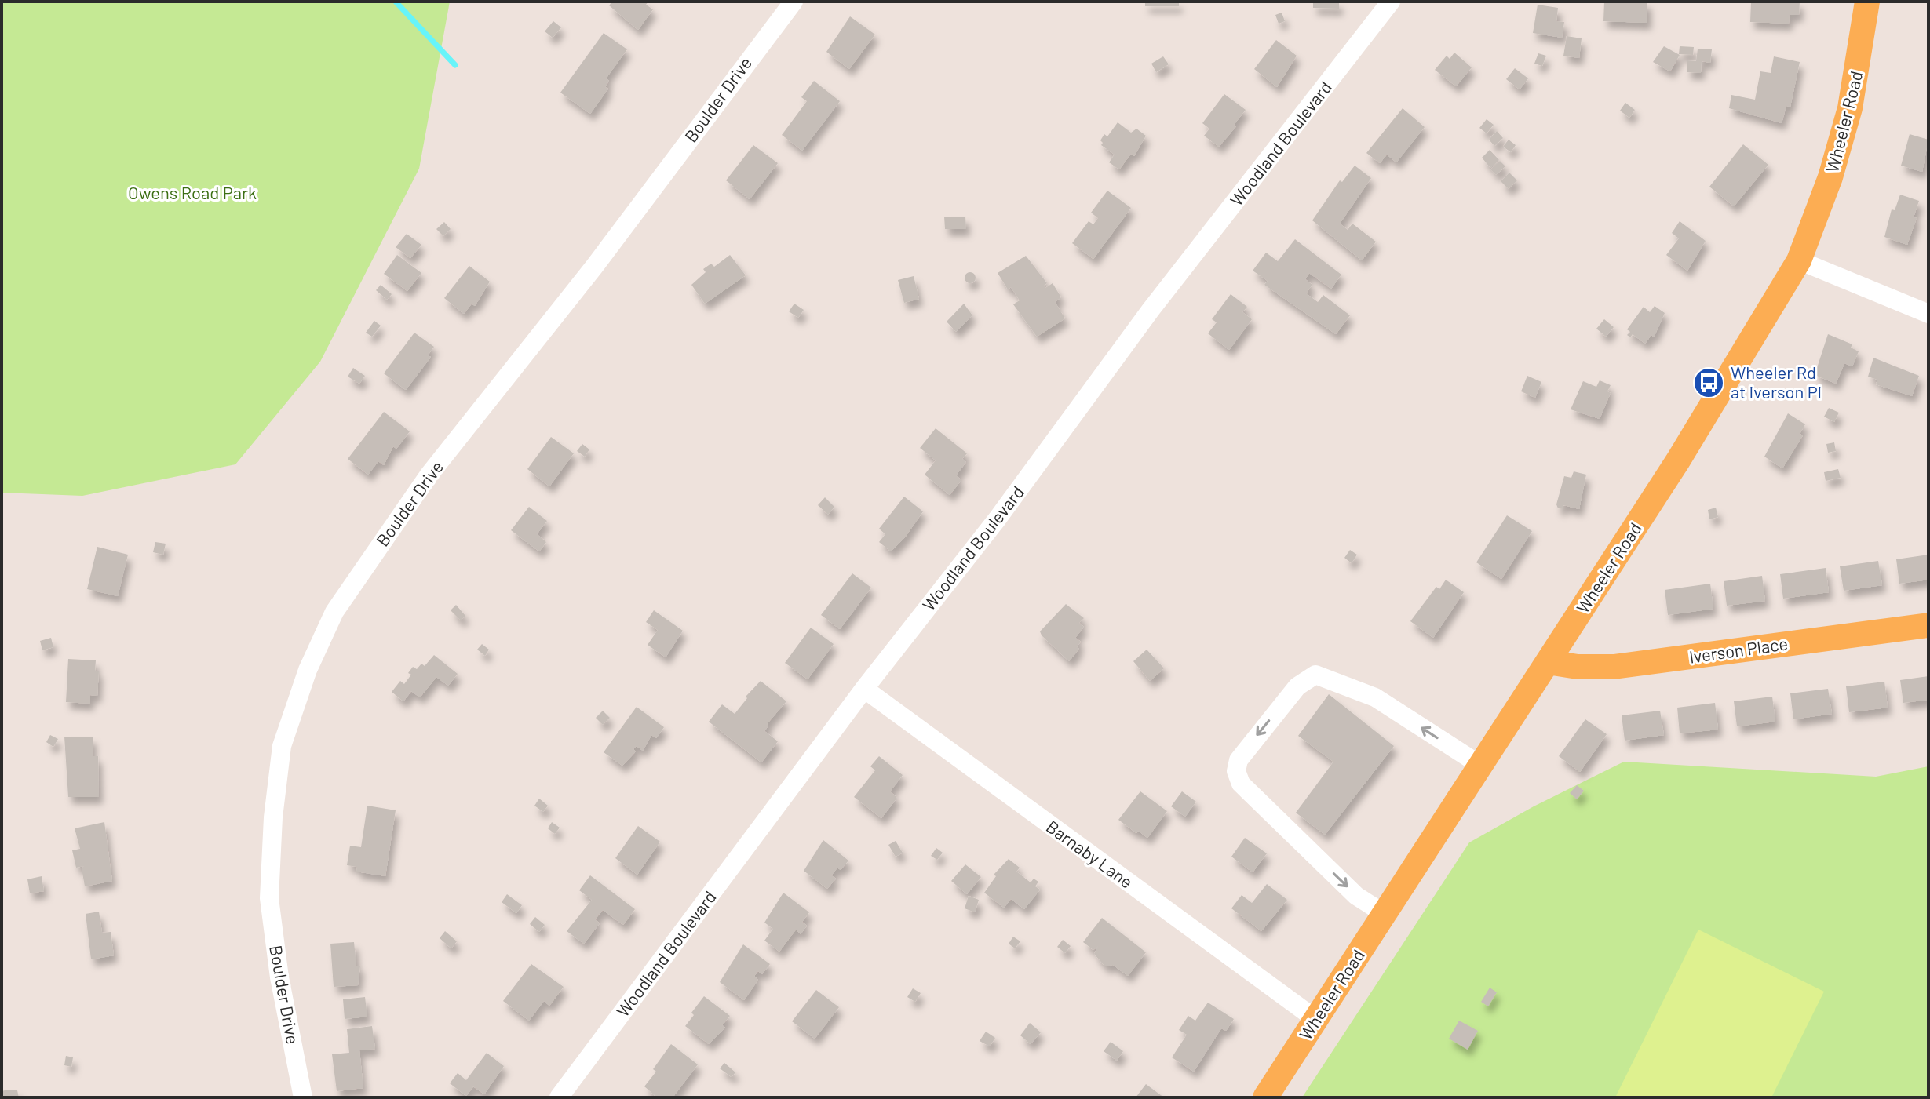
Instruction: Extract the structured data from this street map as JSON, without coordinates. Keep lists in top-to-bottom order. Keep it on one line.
{"streets":{"main road":["Wheeler Road","Iverson Place"],"street":["Boulder Drive","Woodland Boulevard","Barnaby Lane"]},"crossings":[["Wheeler Road","Iverson Place"],["Wheeler Road","Barnaby Lane"],["Woodland Boulevard","Barnaby Lane"]],"parks":["Owens Road Park"],"places":{"bus stop":["Wheeler Rd at Iverson Pl"]}}
